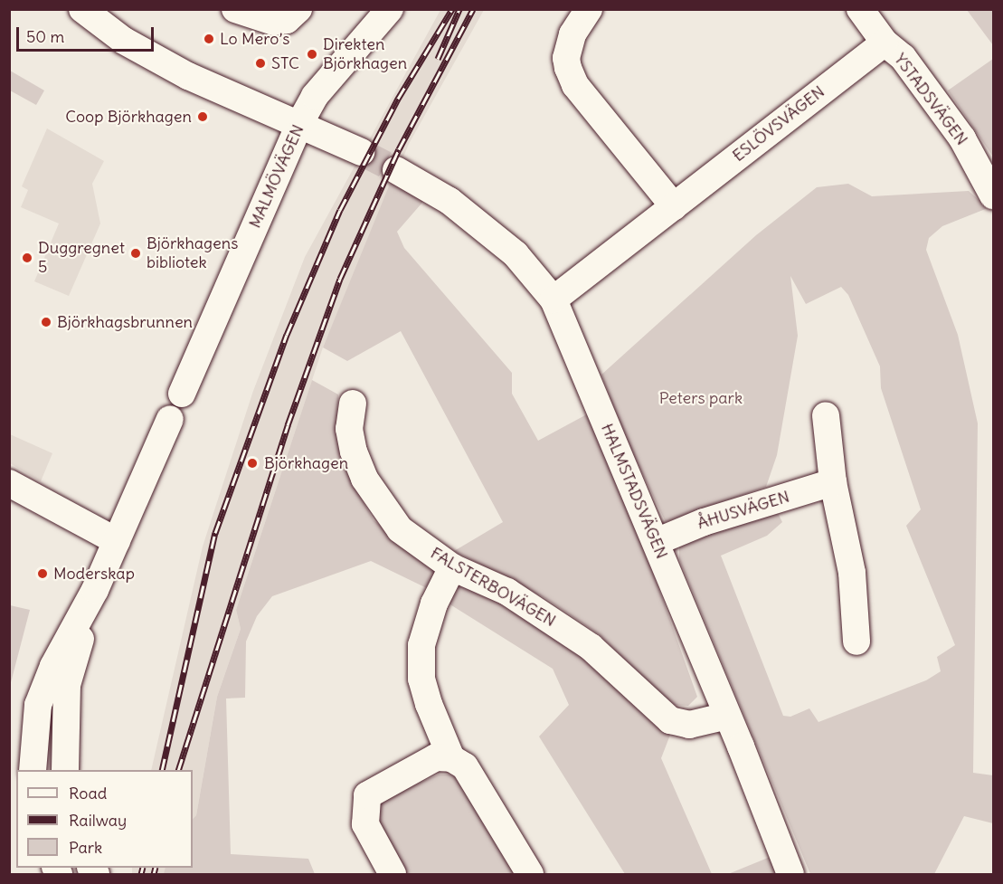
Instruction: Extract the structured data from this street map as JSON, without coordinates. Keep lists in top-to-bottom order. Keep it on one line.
{"streets":{"street":["YSTADSVÄGEN","ESLÖVSVÄGEN","MALMÖVÄGEN","HALMSTADSVÄGEN","ÅHUSVÄGEN","FALSTERBOVÄGEN"]},"crossings":[["YSTADSVÄGEN","ESLÖVSVÄGEN"],["ESLÖVSVÄGEN","HALMSTADSVÄGEN"],["HALMSTADSVÄGEN","ÅHUSVÄGEN"],["HALMSTADSVÄGEN","FALSTERBOVÄGEN"]],"parks":["Peters park"],"places":["Lo Mero’s","Direkten Björkhagen","STC","Coop Björkhagen","Björkhagens bibliotek","Duggregnet 5","Björkhagsbrunnen","Björkhagen","Moderskap"],"legend":["Road","Railway","Park"],"scale_bar":"50 m"}
